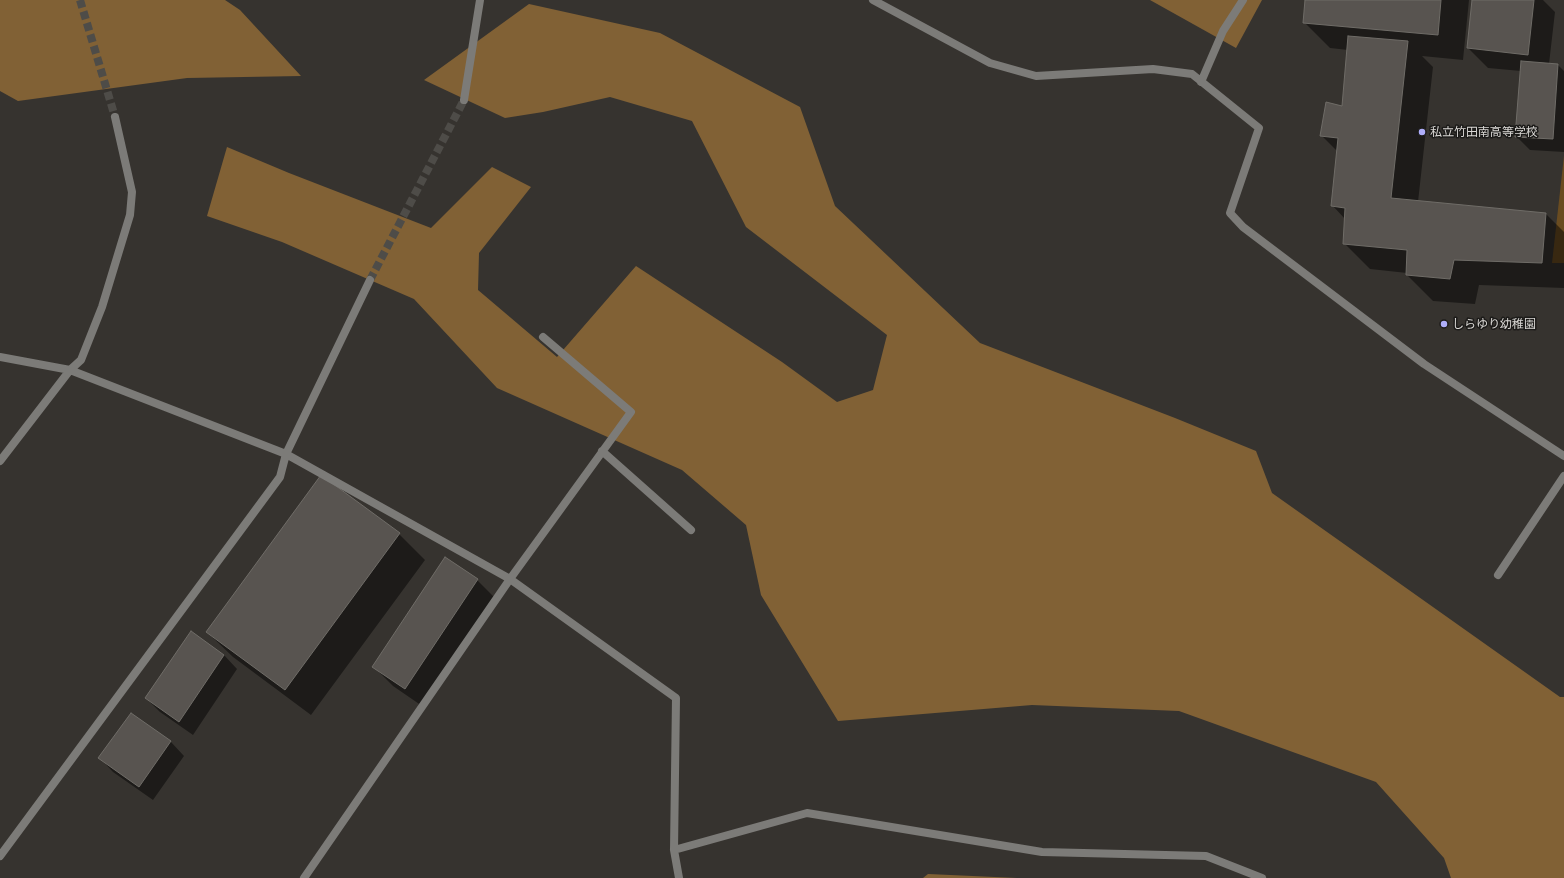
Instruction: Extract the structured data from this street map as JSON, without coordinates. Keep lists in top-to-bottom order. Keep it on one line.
{"places":["私立竹田南高等学校","しらゆり幼稚園"]}
